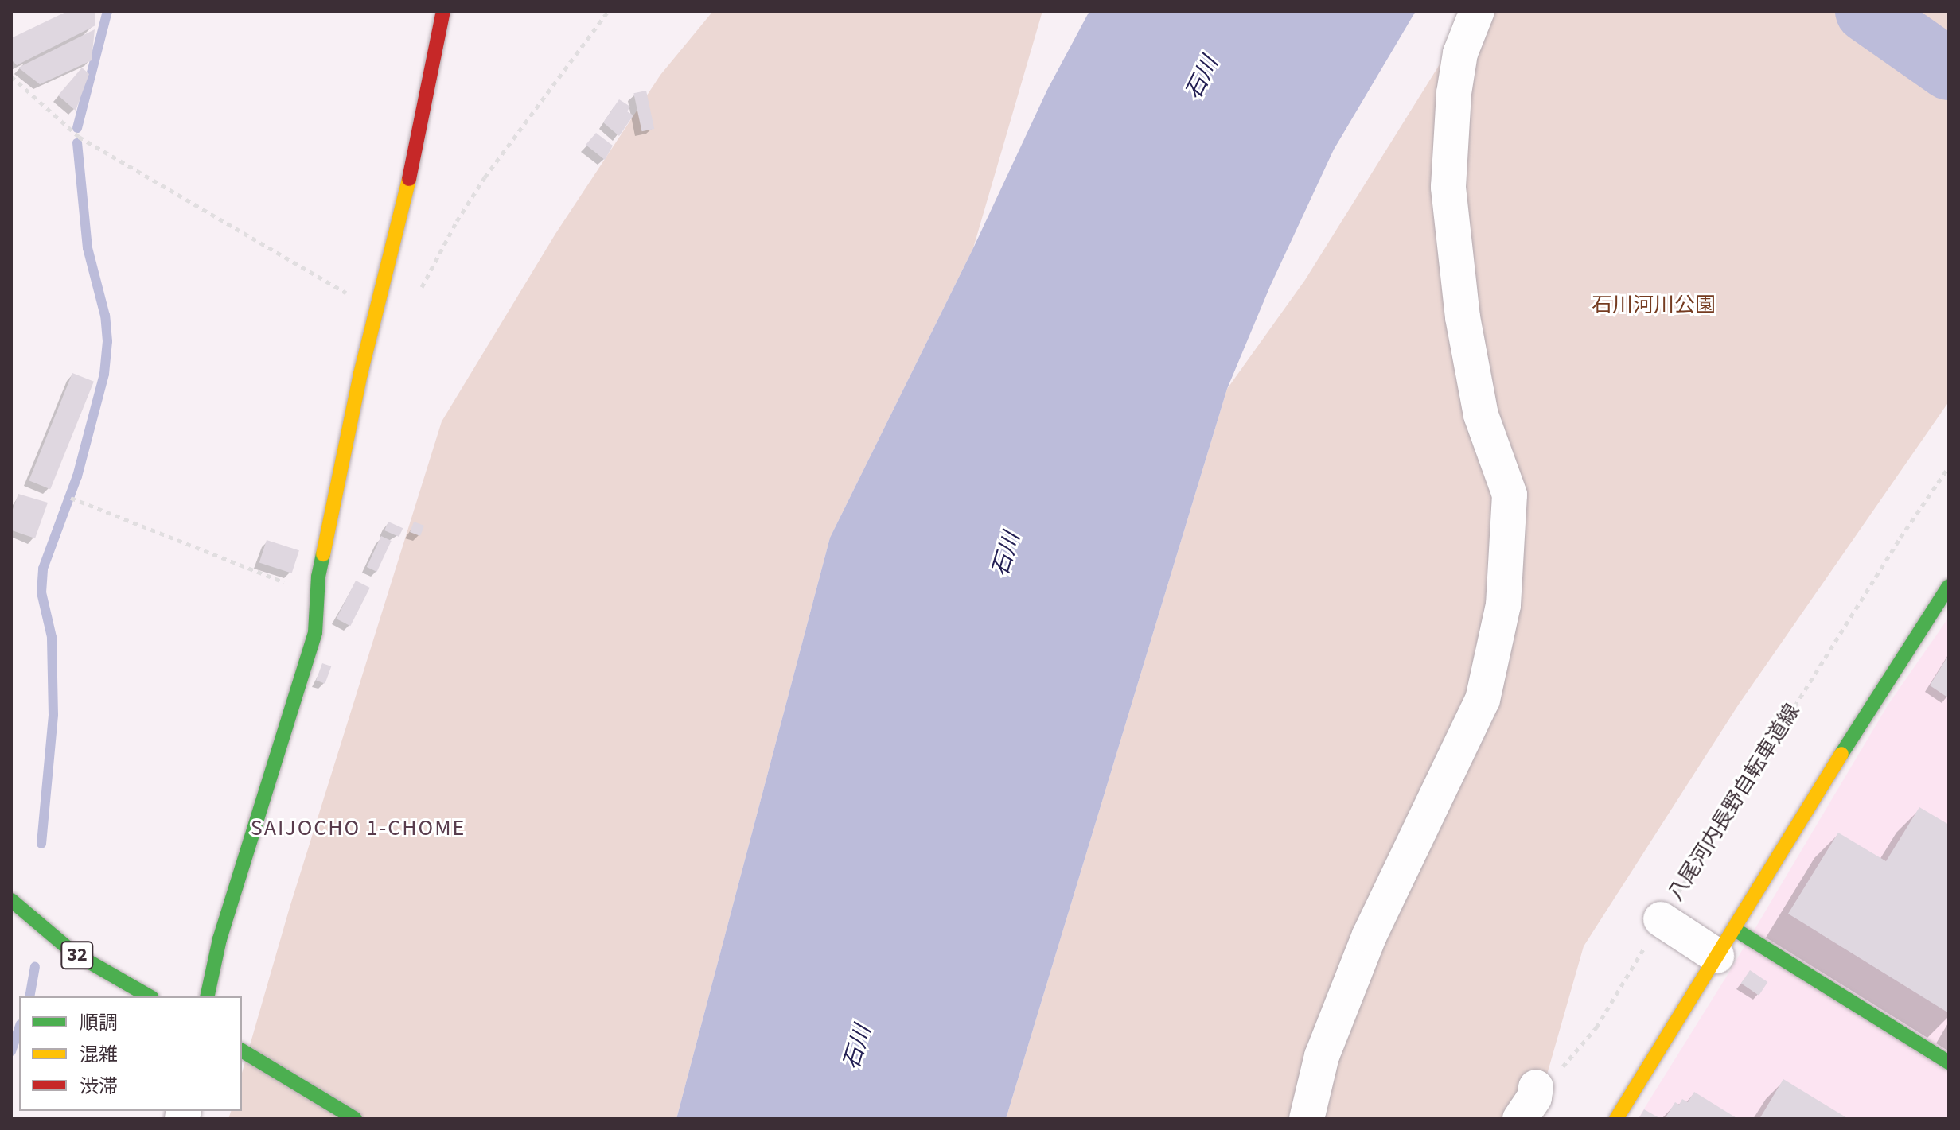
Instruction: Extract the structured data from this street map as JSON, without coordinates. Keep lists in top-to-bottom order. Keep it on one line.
{"streets":{"street":["32"],"path":["八尾河内長野自転車道線"]},"districts":["SAIJOCHO 1-CHOME"],"water":["石川"],"parks":["石川河川公園"],"legend":["順調","混雑","渋滞"]}
